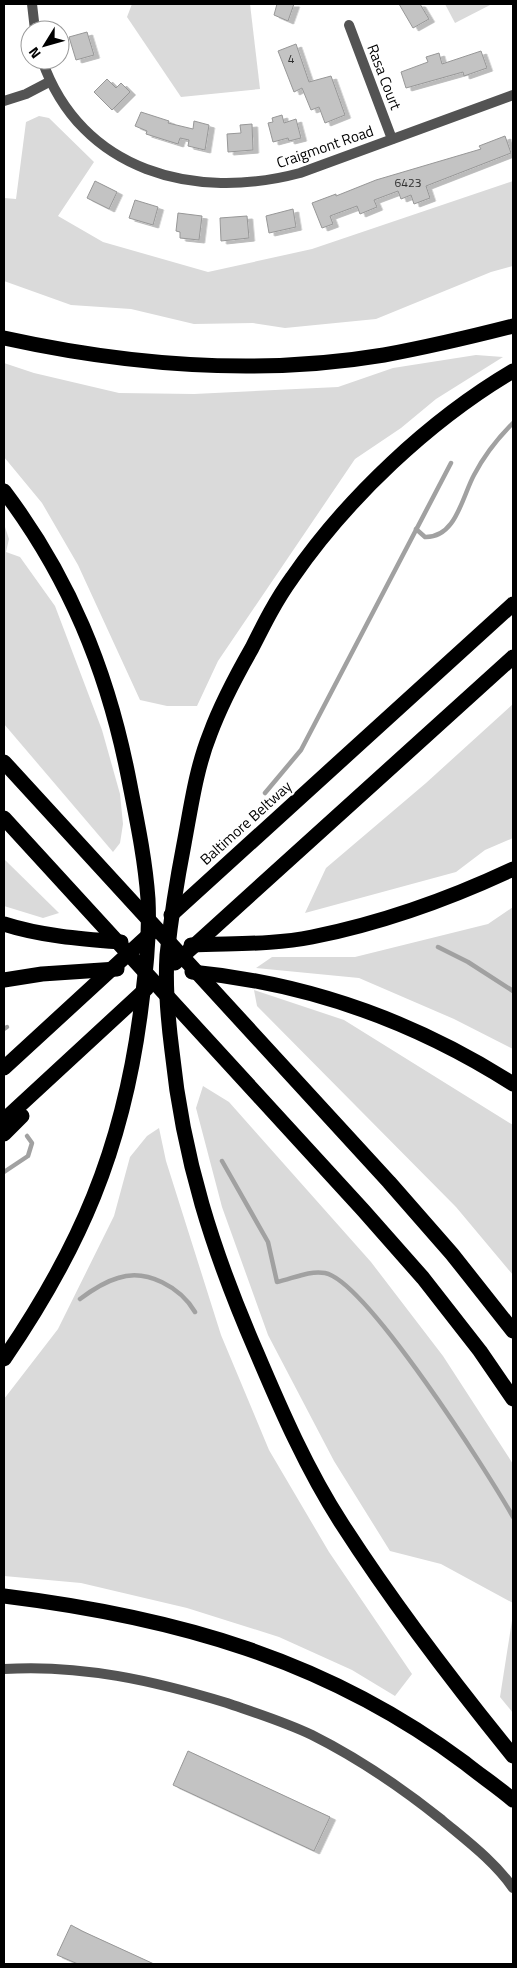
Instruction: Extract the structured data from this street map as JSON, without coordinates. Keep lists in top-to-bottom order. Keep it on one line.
{"streets":{"highway":["Baltimore Beltway"],"street":["Rasa Court","Craigmont Road"]},"crossings":[["Rasa Court","Craigmont Road"]],"house_numbers":["4","6423"],"north":"bottom left"}
